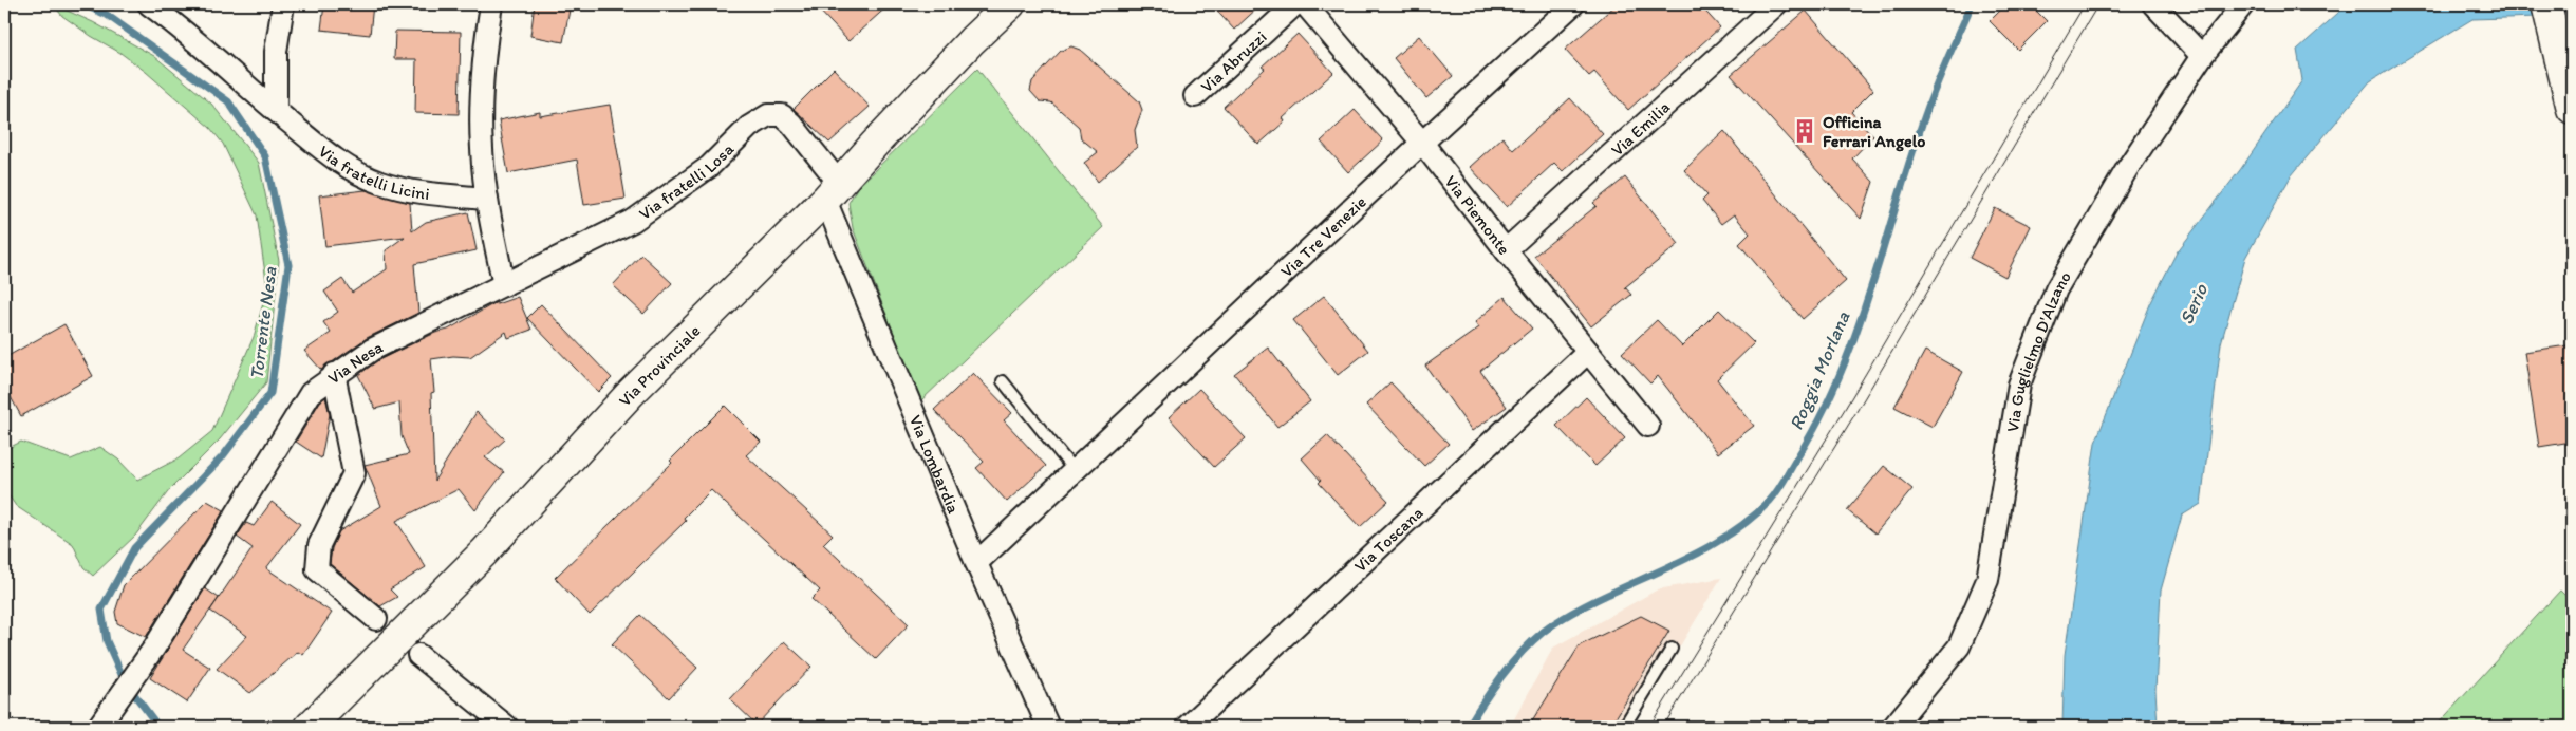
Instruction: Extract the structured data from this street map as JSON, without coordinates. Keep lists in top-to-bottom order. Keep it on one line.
{"streets":{"street":["Via Abruzzi","Via Emilia","Via fratelli Licini","Via fratelli Losa","Via Piemonte","Via Tre Venezie","Via Guglielmo D'Alzano","Via Nesa","Via Provinciale","Via Lombardia","Via Toscana"]},"crossings":[["Via Emilia","Via Piemonte"],["Via fratelli Losa","Via Nesa"],["Via fratelli Losa","Via Provinciale"],["Via fratelli Losa","Via Lombardia"],["Via Piemonte","Via Tre Venezie"],["Via Piemonte","Via Toscana"],["Via Tre Venezie","Via Lombardia"],["Via Provinciale","Via Lombardia"]],"water":["Serio","Torrente Nesa","Roggia Morlana"],"places":{"building":["Officina Ferrari Angelo"]}}
